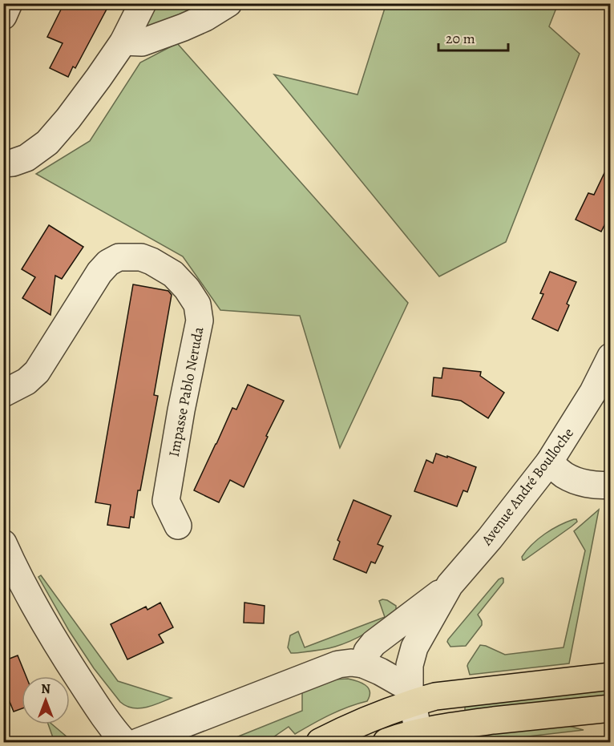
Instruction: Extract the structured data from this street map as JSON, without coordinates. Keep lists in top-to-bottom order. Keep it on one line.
{"streets":{"street":["Impasse Pablo Neruda","Avenue André Boulloche"]},"scale_bar":"20 m","north":"top"}
